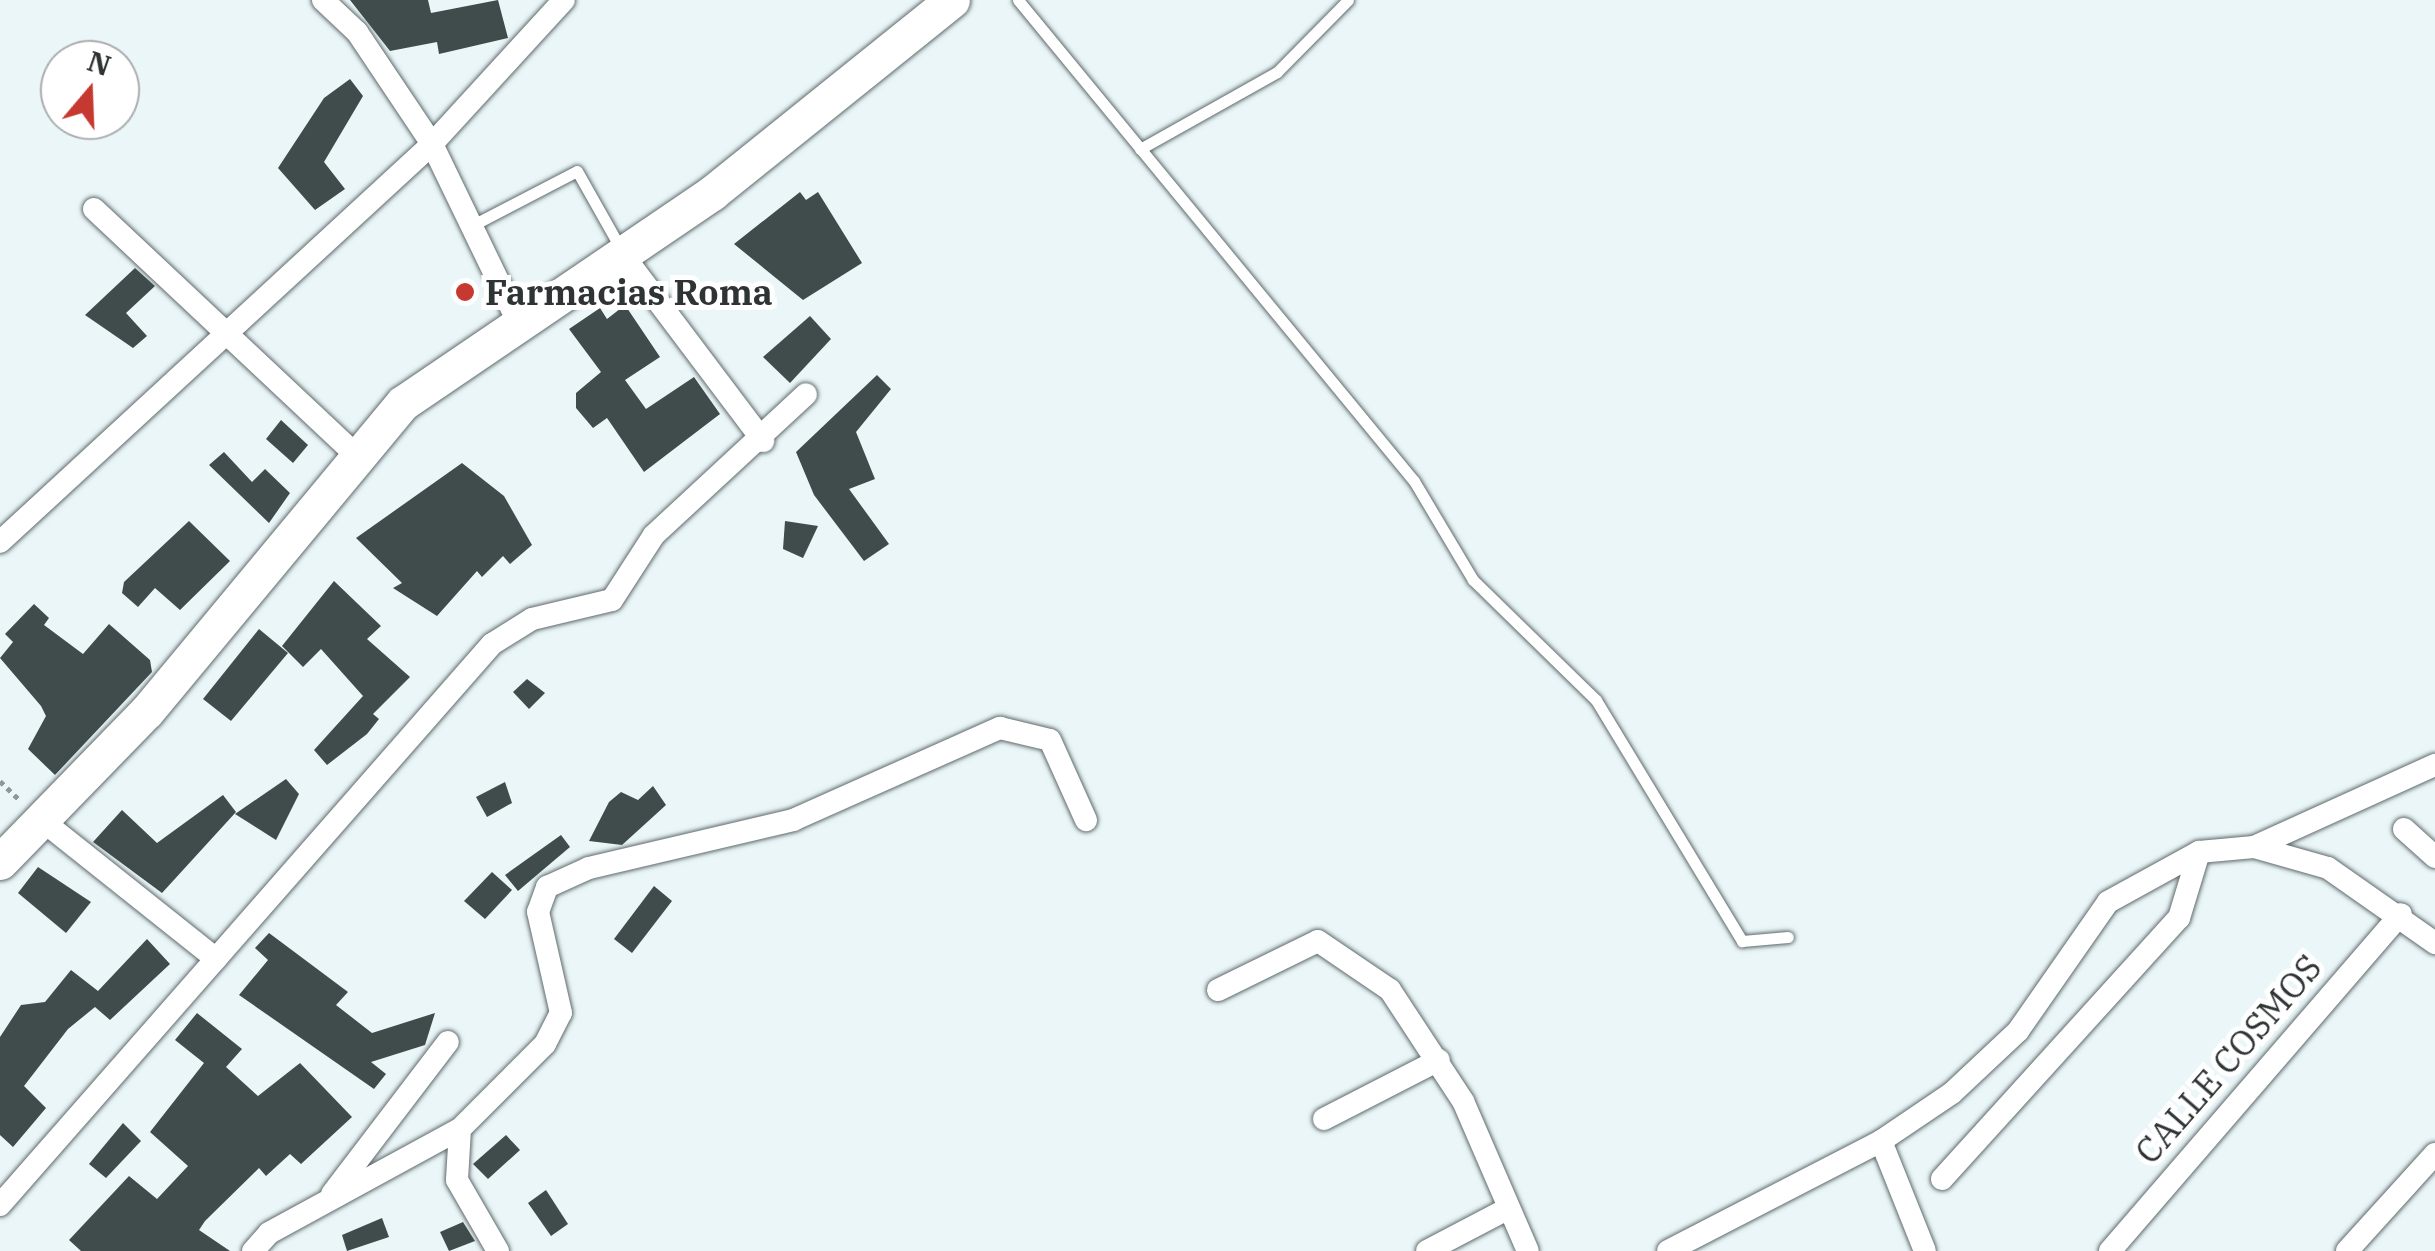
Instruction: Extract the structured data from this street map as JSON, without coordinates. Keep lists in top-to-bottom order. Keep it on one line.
{"streets":{"street":["CALLE COSMOS"]},"places":["Farmacias Roma"],"north":"top"}
